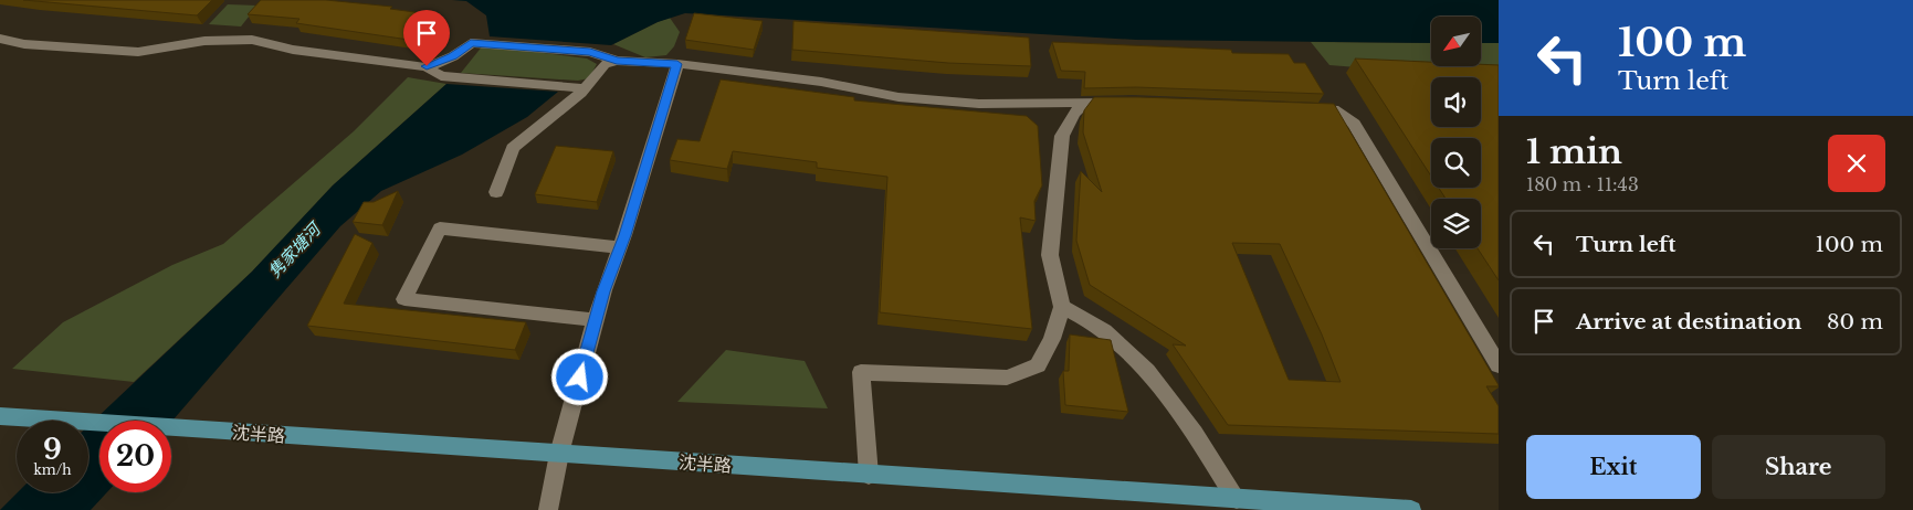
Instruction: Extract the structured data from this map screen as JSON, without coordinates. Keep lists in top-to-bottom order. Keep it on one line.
{"streets":{"main road":["沈半路"]},"water":["隽家塘河"],"north":"bottom left","page":{"turn":["100 m","Turn left"],"heading":["1 min","180 m · 11:43"],"list":[{"name":"Turn left","value":"100 m"},{"name":"Arrive at destination","value":"80 m"}],"speed":"9 km/h","limit":"20","buttons":["Exit","Share"]}}
